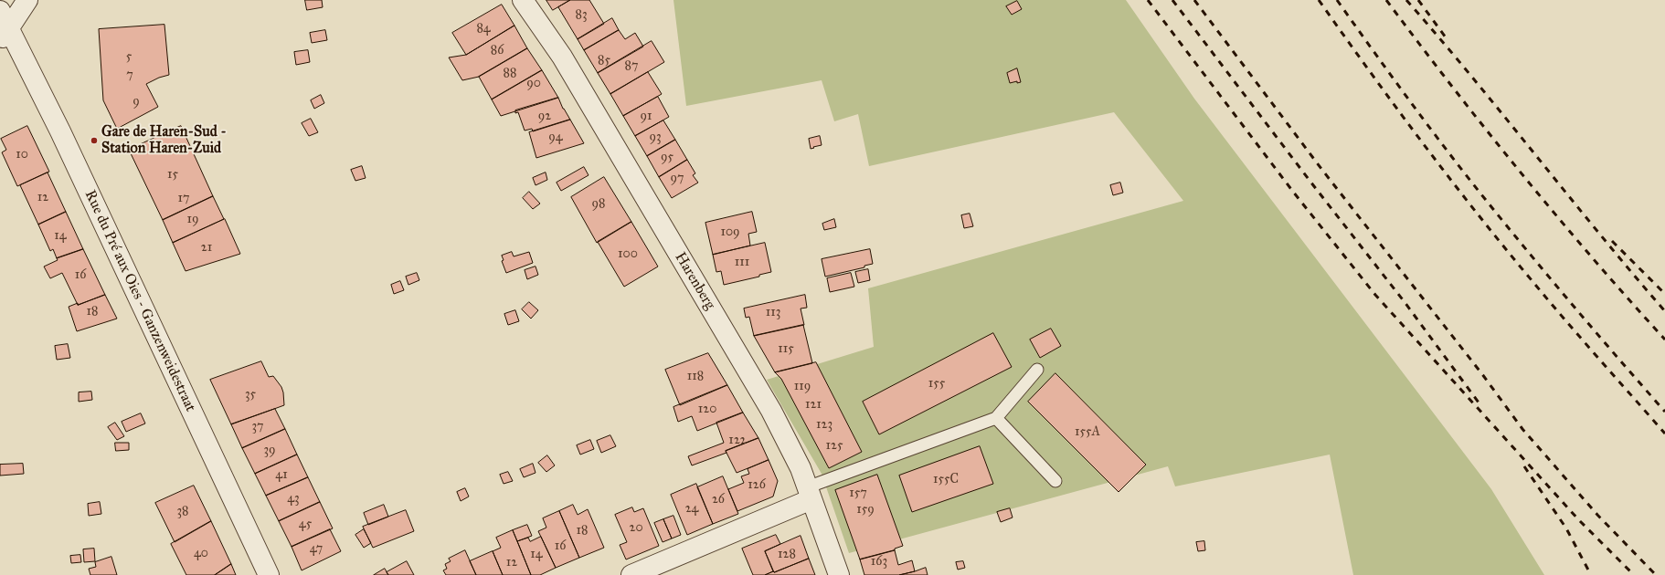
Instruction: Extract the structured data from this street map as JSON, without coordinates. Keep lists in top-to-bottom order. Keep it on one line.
{"streets":{"street":["Harenberg","Rue du Pré aux Oies - Ganzenweidestraat"]},"places":["Gare de Haren-Sud - Station Haren-Zuid"],"house_numbers":["83","84","86","5","85","87","88","7","90","9","92","91","94","93","10","95","15","97","12","17","98","19","109","14","21","100","111","16","18","113","115","118","155","119","35","121","120","123","37","155A","122","125","39","41","155C","126","157","43","26","24","159","38","45","20","18","16","47","40","14","128","163","12"]}
